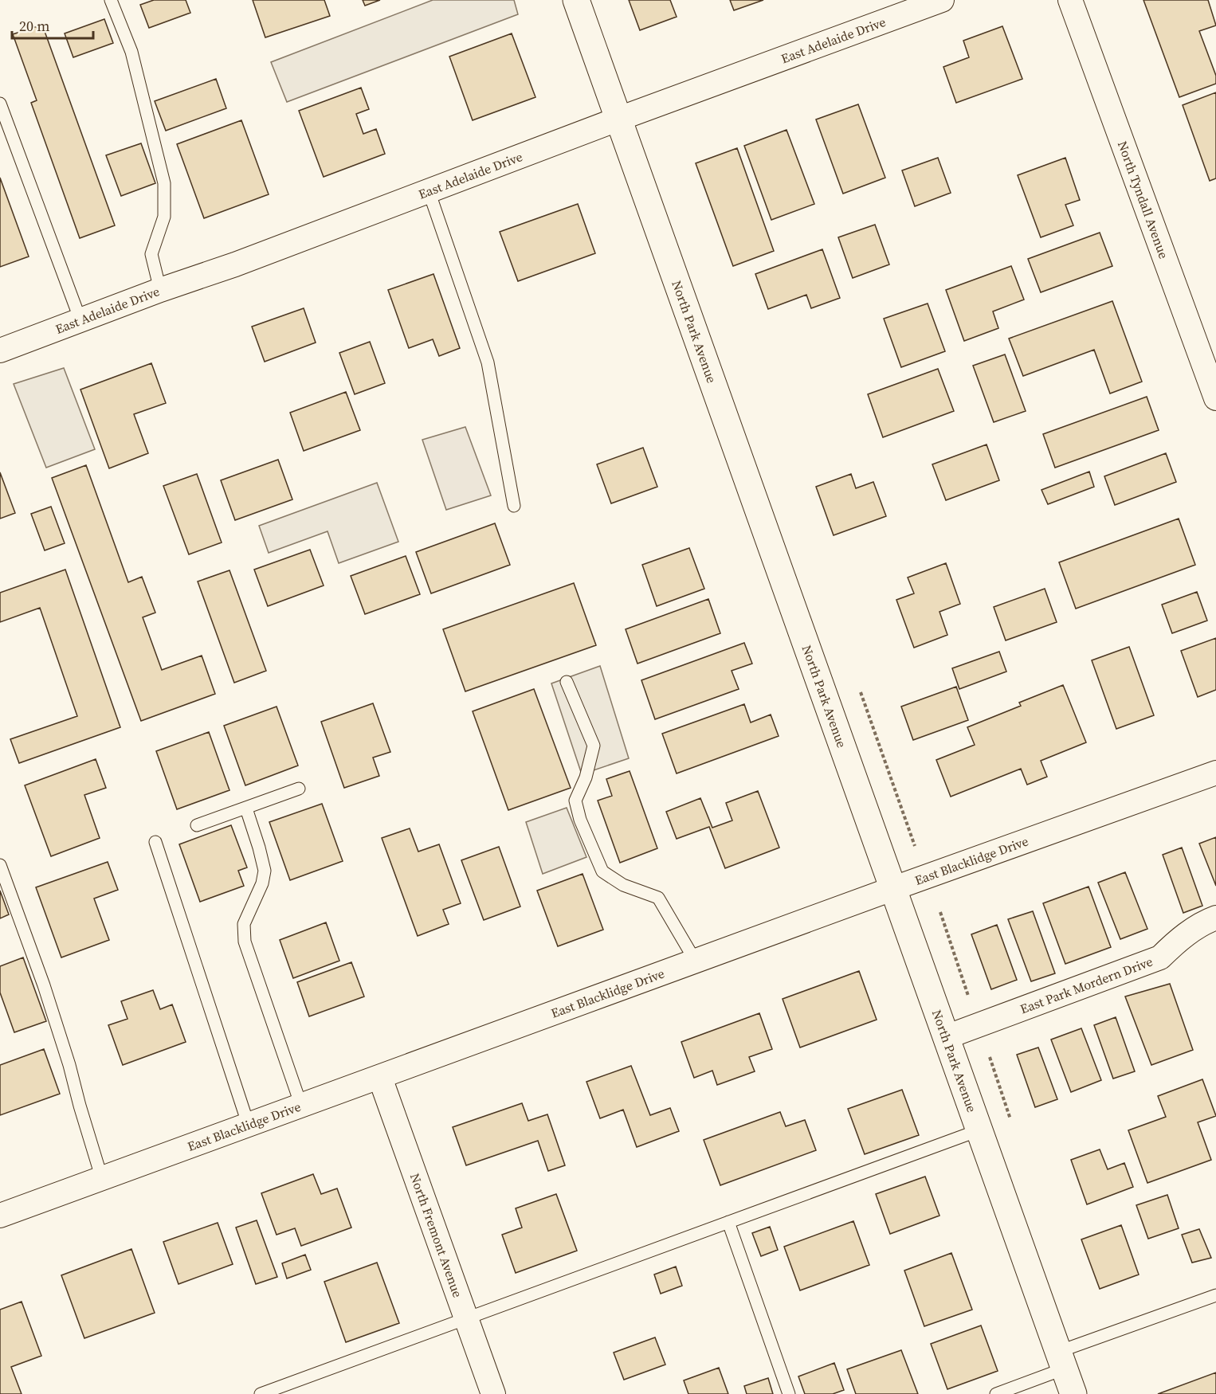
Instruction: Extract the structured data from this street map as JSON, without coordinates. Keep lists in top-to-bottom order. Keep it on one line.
{"streets":{"street":["East Adelaide Drive","North Tyndall Avenue","North Park Avenue","East Blacklidge Drive","East Park Mordern Drive","North Fremont Avenue"]},"crossings":[["East Adelaide Drive","North Park Avenue"],["North Park Avenue","East Blacklidge Drive"],["North Park Avenue","East Park Mordern Drive"],["East Blacklidge Drive","North Fremont Avenue"]],"scale_bar":"20 m"}
